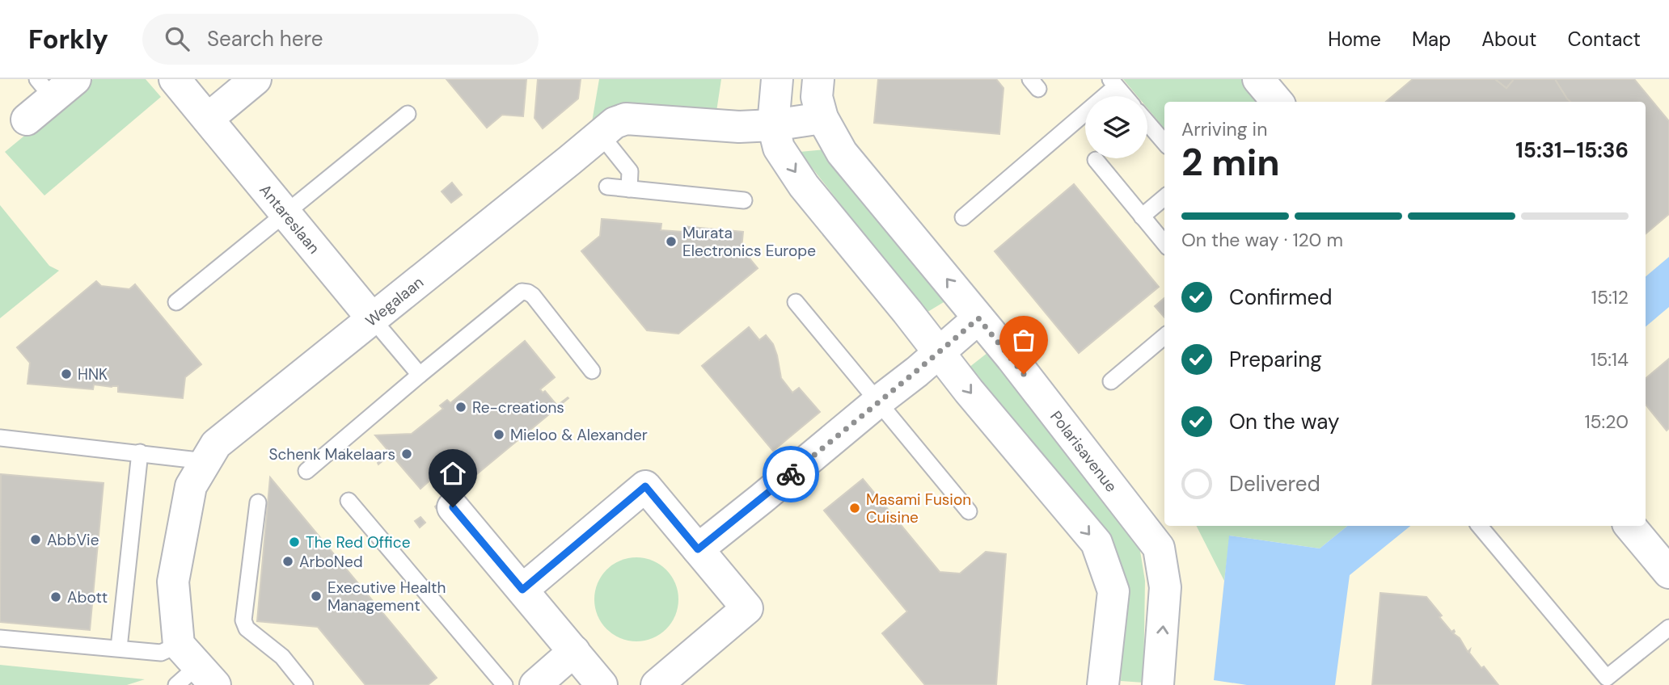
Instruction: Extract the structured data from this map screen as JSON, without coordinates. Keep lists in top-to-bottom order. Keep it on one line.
{"streets":{"street":["Antareslaan","Wegalaan","Polarisavenue"]},"crossings":[["Antareslaan","Wegalaan"],["Wegalaan","Polarisavenue"]],"places":["Murata Electronics Europe","HNK","Re-creations","Mieloo & Alexander","Schenk Makelaars","Masami Fusion Cuisine","AbbVie","The Red Office","ArboNed","Executive Health Management","Abott"],"page":{"header":"Forkly","search":"Search here","nav":["Home","Map","About","Contact"],"heading":["2 min","Arriving in","15:31–15:36"],"bar":"On the way · 120 m","list":[["Confirmed","15:12"],["Preparing","15:14"],["On the way","15:20"],"Delivered"]}}
